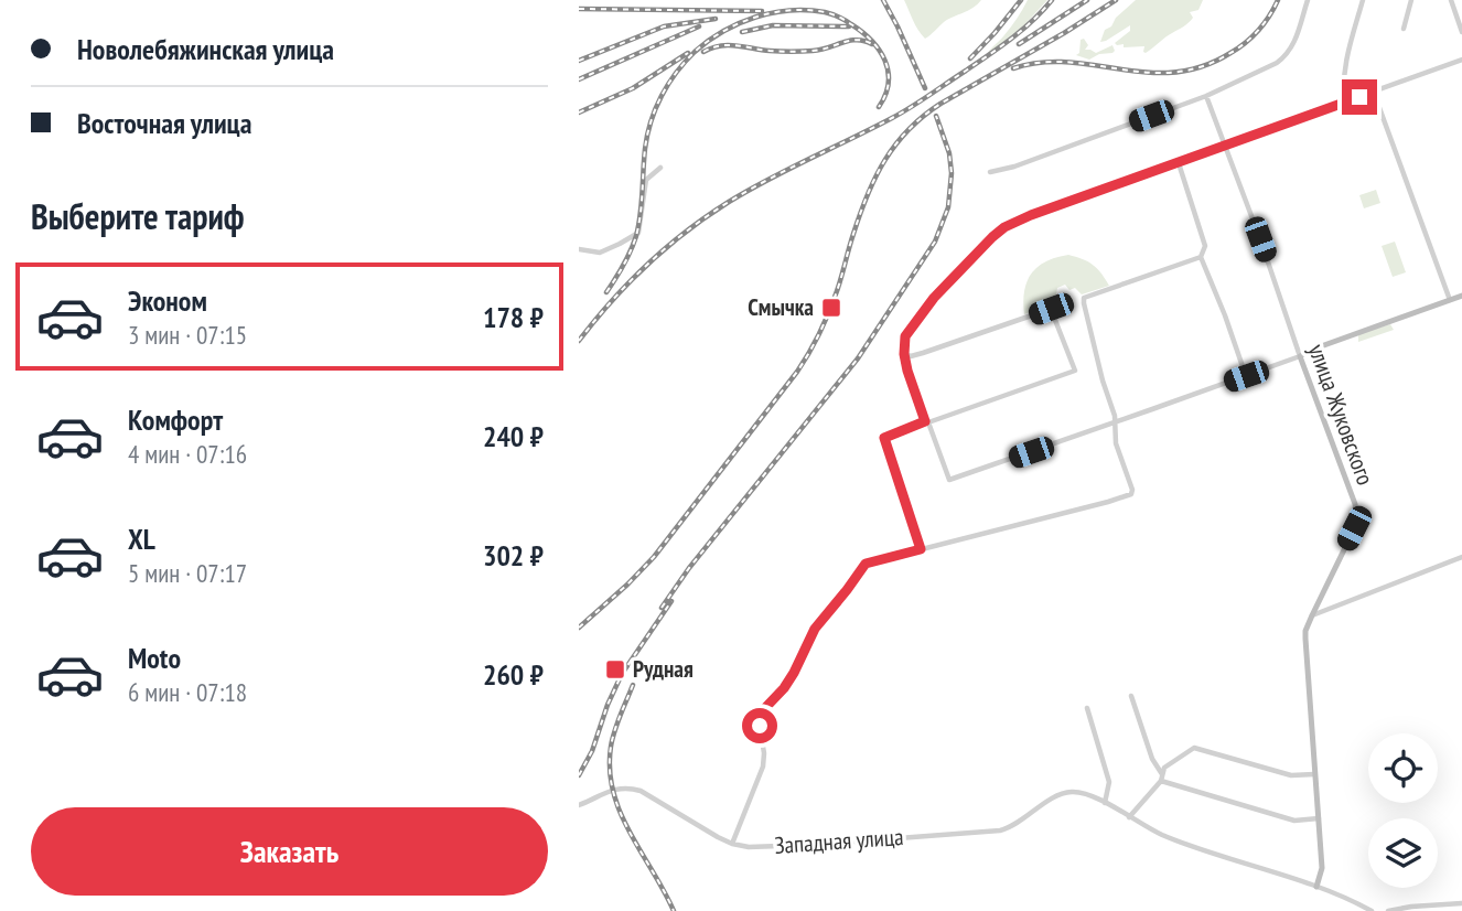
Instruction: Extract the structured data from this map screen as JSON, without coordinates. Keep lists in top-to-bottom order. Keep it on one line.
{"streets":{"street":["улица Жуковского","Западная улица"]},"crossings":[["улица Жуковского","Западная улица"]],"places":{"transit":["Смычка","Рудная"]},"page":{"banner":["Новолебяжинская улица","Восточная улица"],"heading":"Выберите тариф","list":[{"name":"Эконом","note":"3 мин · 07:15","value":"178 ₽"},{"name":"Комфорт","note":"4 мин · 07:16","value":"240 ₽"},{"name":"XL","note":"5 мин · 07:17","value":"302 ₽"},{"name":"Moto","note":"6 мин · 07:18","value":"260 ₽"}],"buttons":"Заказать"}}
